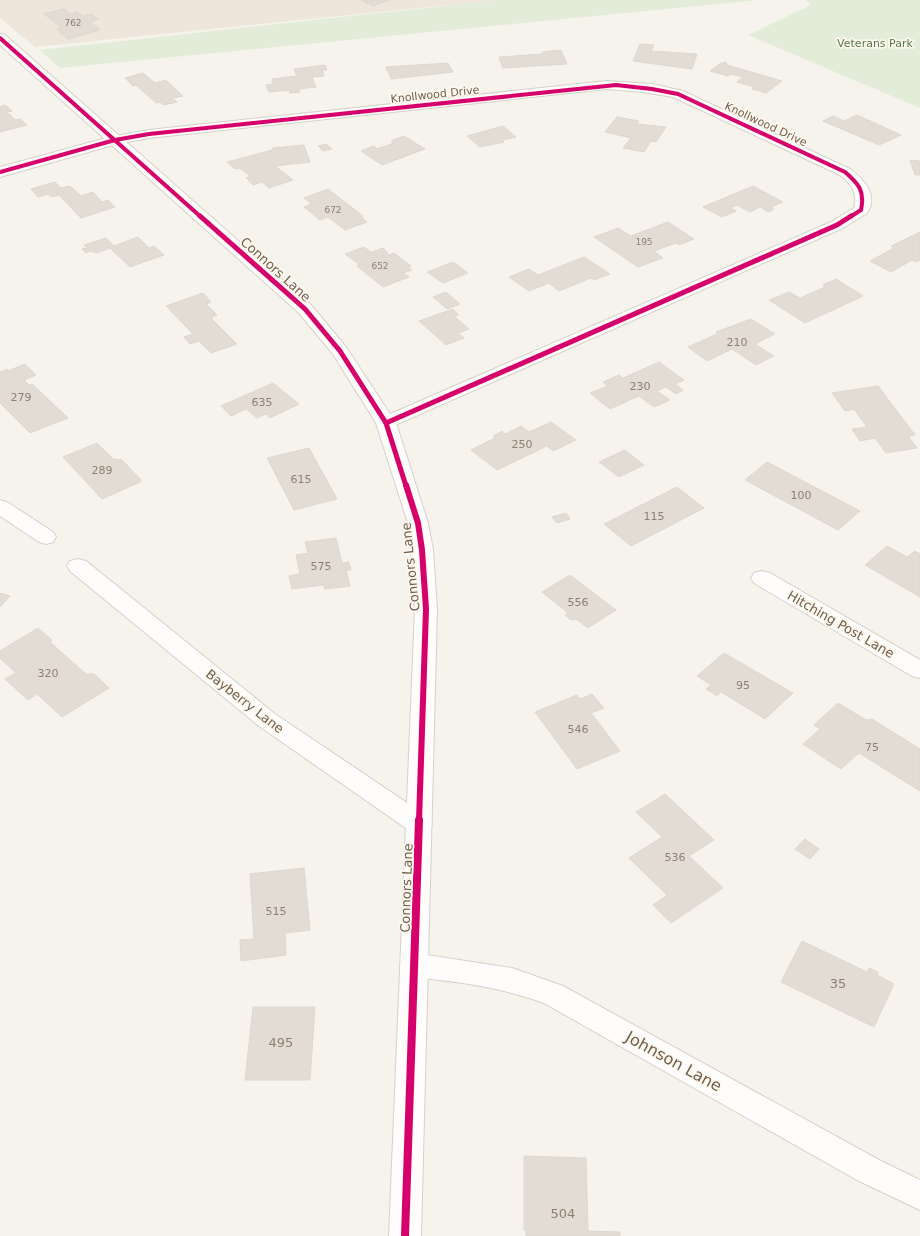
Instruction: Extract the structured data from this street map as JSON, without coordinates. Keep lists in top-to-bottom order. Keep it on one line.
{"streets":{"street":["Knollwood Drive","Connors Lane","Hitching Post Lane","Bayberry Lane","Johnson Lane"]},"crossings":[["Knollwood Drive","Connors Lane"],["Connors Lane","Bayberry Lane"],["Connors Lane","Johnson Lane"]],"parks":["Veterans Park"],"house_numbers":["762","672","195","652","210","230","279","635","250","289","615","100","115","575","556","320","95","546","75","536","515","35","495","504"]}
